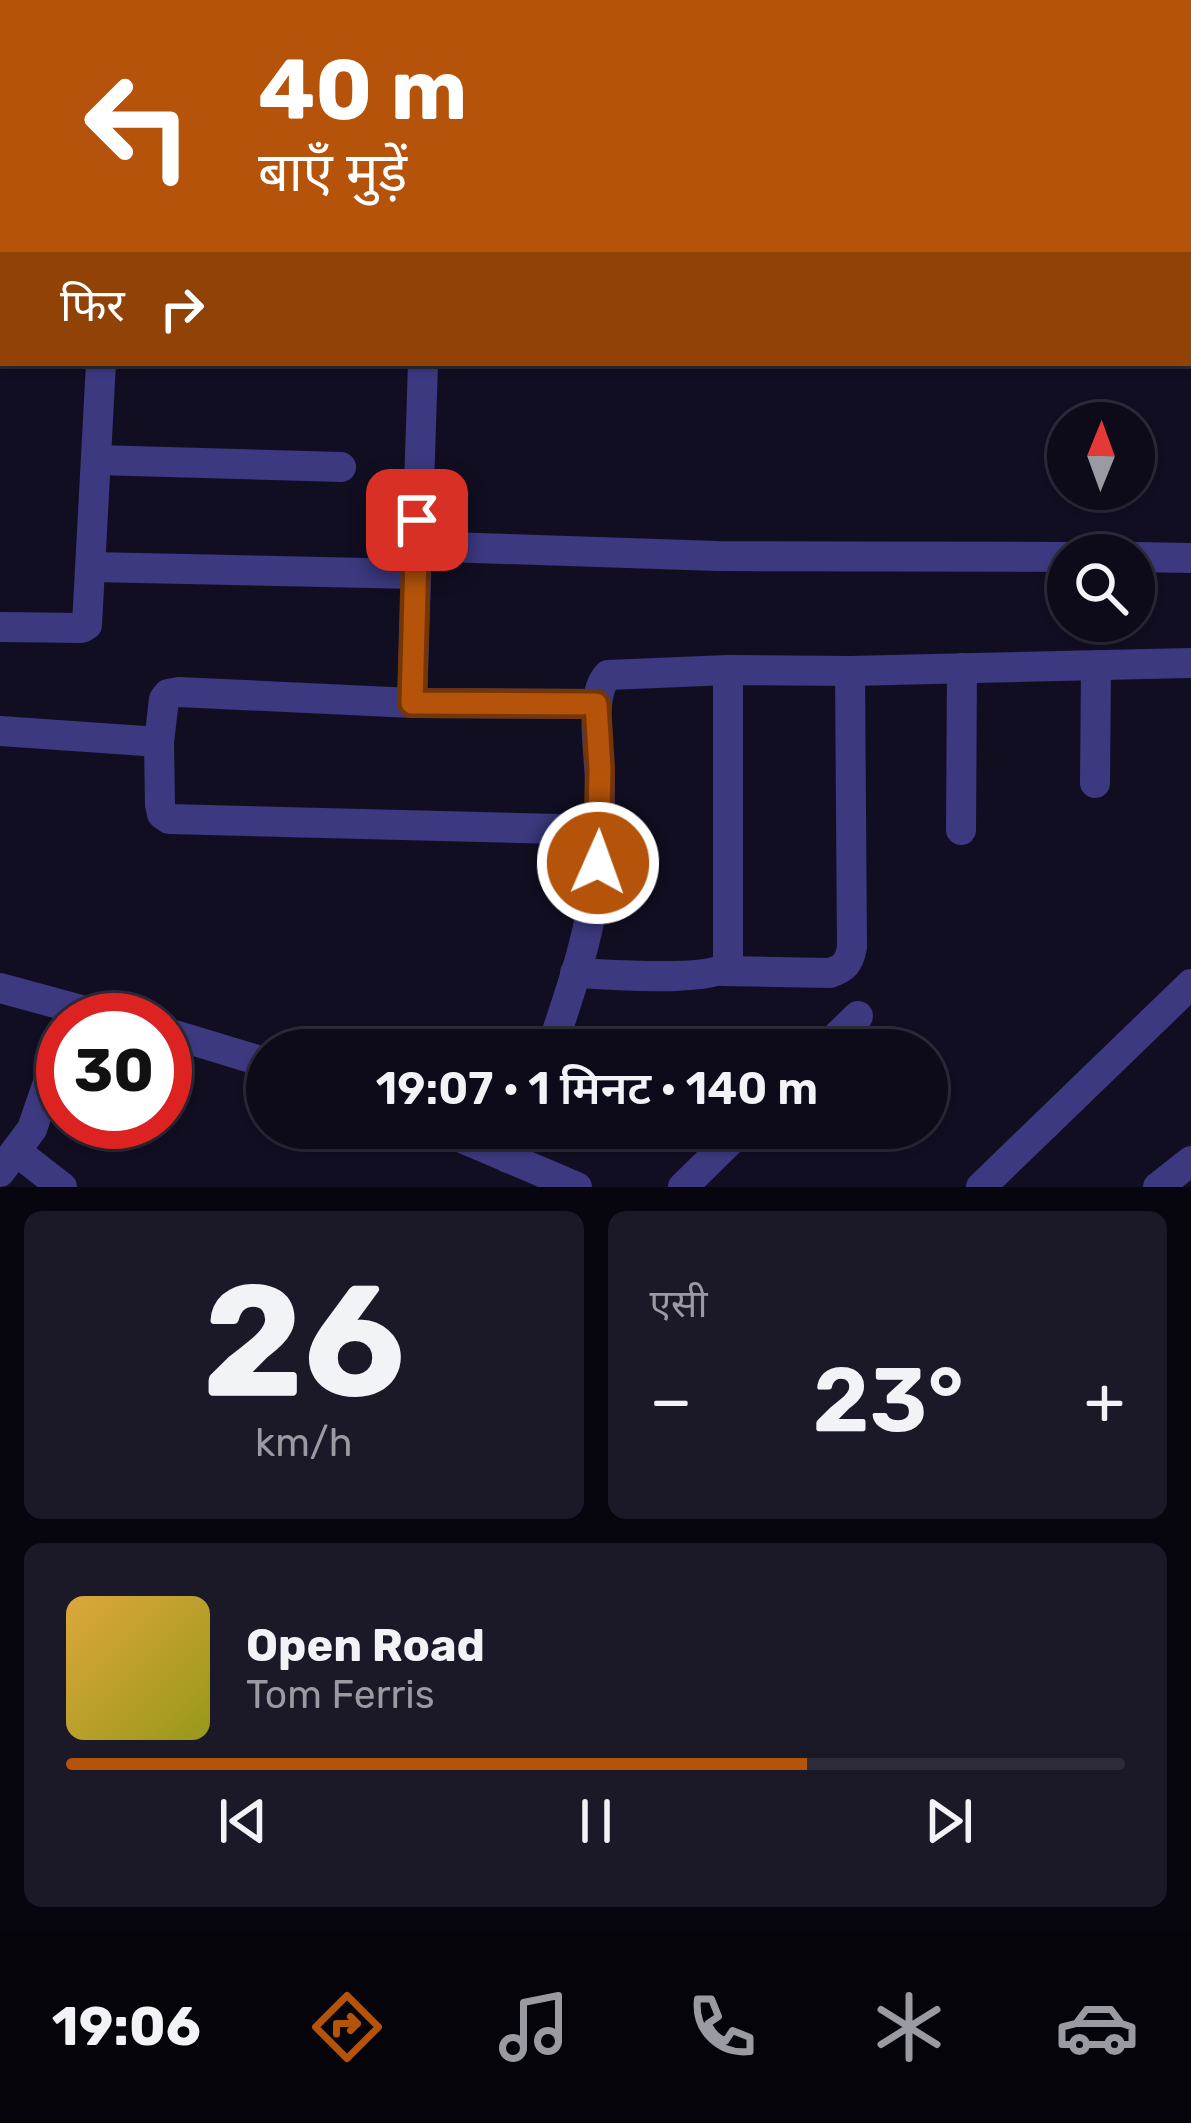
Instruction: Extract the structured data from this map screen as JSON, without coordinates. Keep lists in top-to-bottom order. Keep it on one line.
{"north":"top","page":{"turn":["40 m","बाएँ मुड़ें"],"then":"फिर","limit":"30","trip":"19:07 · 1 मिनट · 140 m","tile":[["26","km/h"],"एसी"],"heat":["−","23°","+"],"song":["Open Road","Tom Ferris"],"tabs":"19:06"}}
